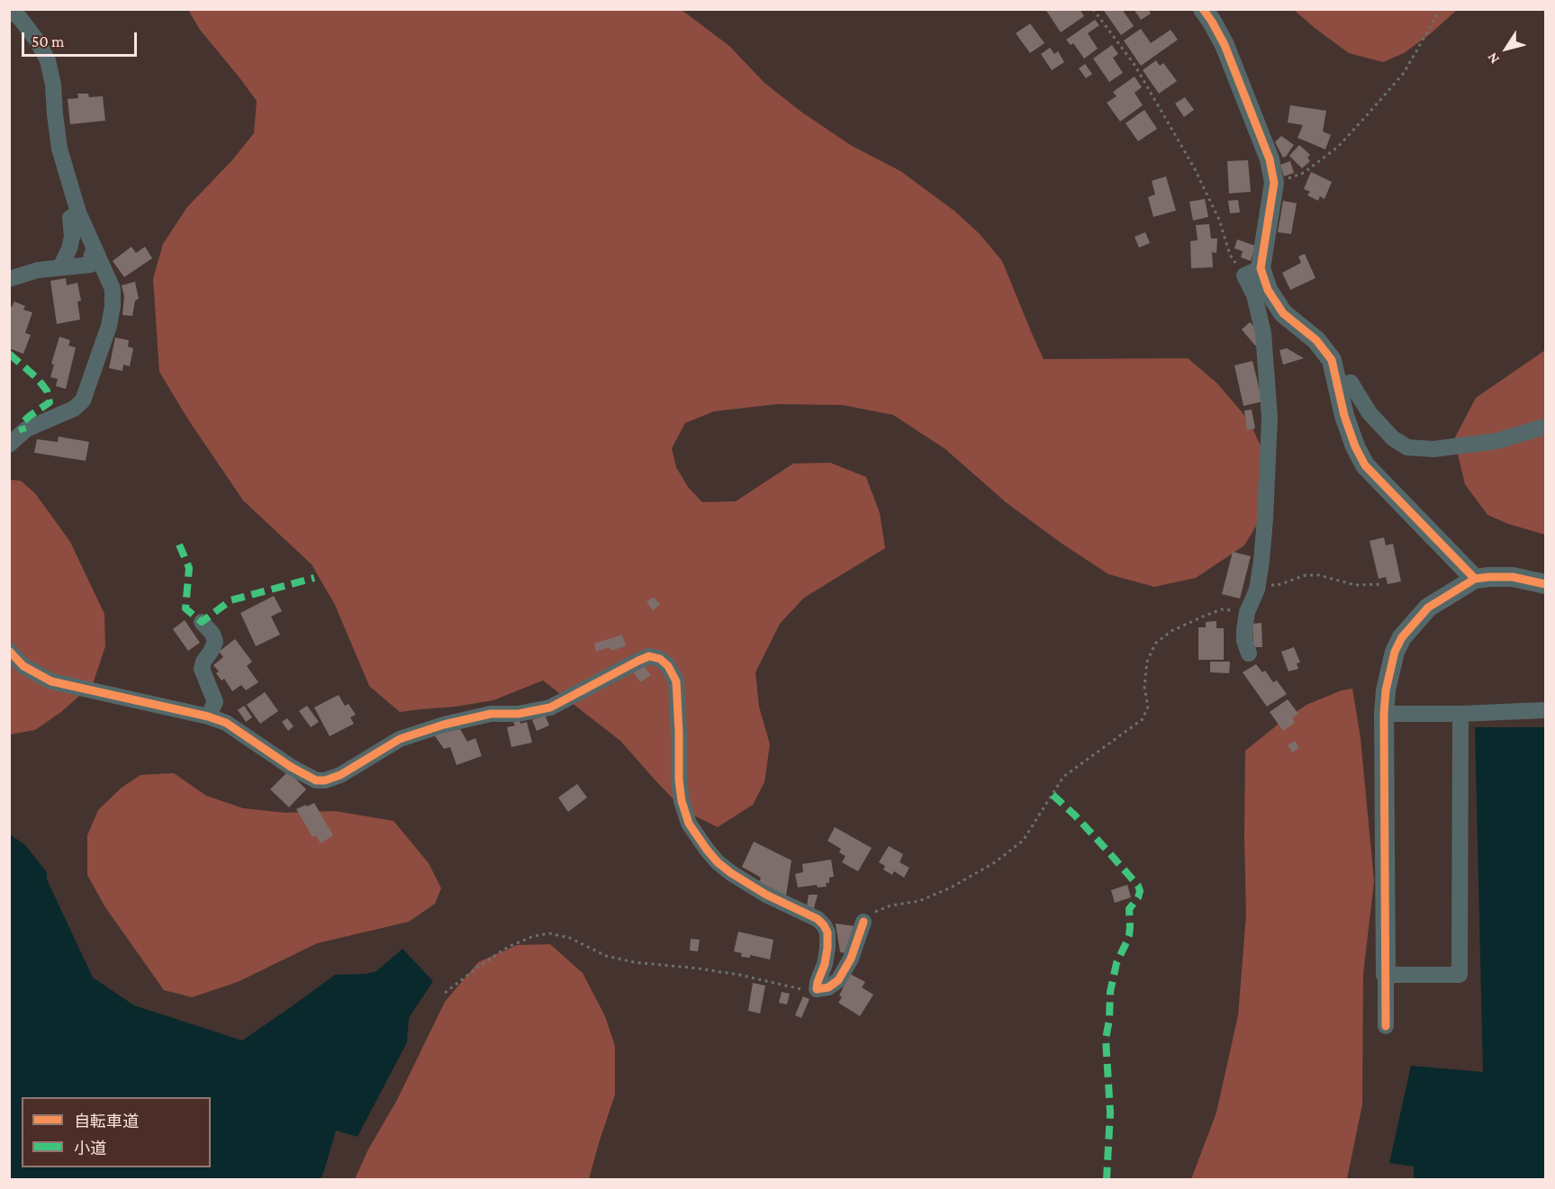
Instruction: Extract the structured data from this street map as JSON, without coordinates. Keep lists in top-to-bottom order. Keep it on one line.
{"legend":["自転車道","小道"],"scale_bar":"50 m","north":"bottom left"}
